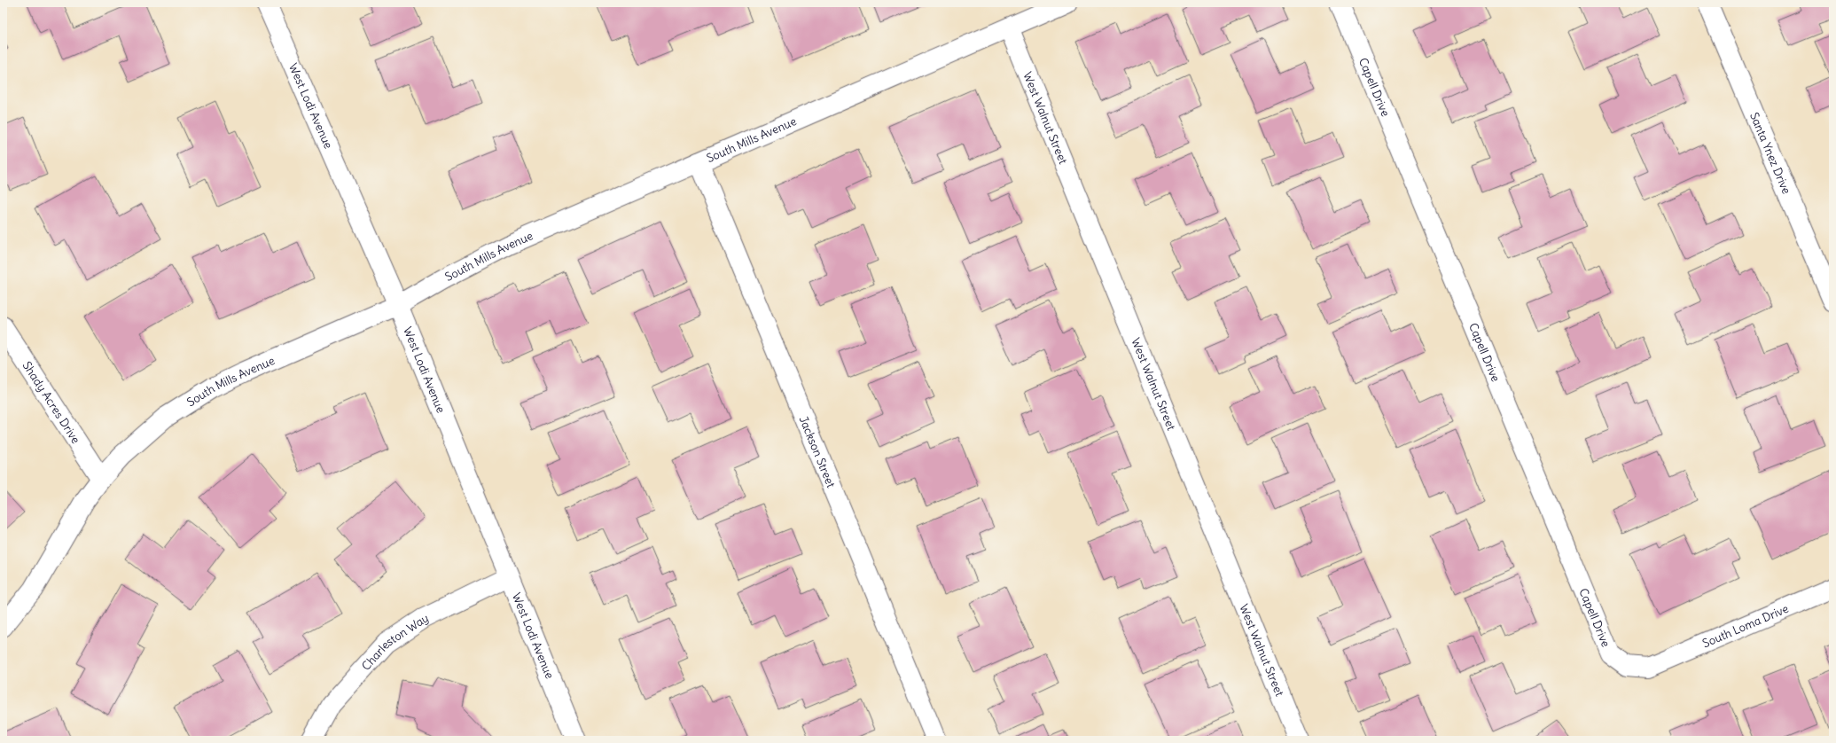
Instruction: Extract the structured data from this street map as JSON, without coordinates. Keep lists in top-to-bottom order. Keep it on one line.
{"streets":{"street":["Capell Drive","West Lodi Avenue","West Walnut Street","South Mills Avenue","Santa Ynez Drive","Shady Acres Drive","Jackson Street","South Loma Drive","Charleston Way"]},"crossings":[["Capell Drive","South Loma Drive"],["West Lodi Avenue","South Mills Avenue"],["West Lodi Avenue","Charleston Way"],["West Walnut Street","South Mills Avenue"],["South Mills Avenue","Shady Acres Drive"],["South Mills Avenue","Jackson Street"]]}
